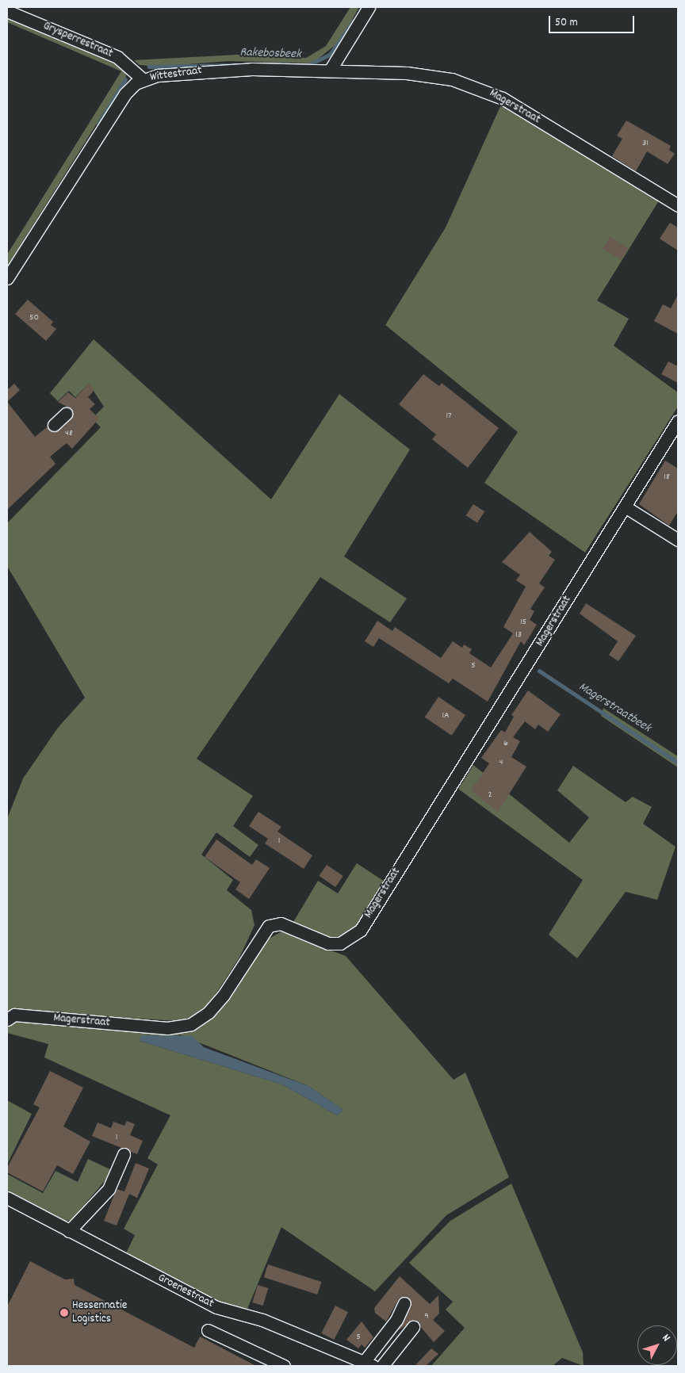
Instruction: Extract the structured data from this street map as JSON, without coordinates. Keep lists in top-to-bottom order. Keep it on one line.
{"streets":{"street":["Grysperrestraat","Wittestraat","Magerstraat","Groenestraat"]},"crossings":[["Grysperrestraat","Wittestraat"],["Wittestraat","Magerstraat"]],"water":["Rakebosbeek","Magerstraatbeek"],"places":["Hessennatie Logistics"],"house_numbers":["31","50","17","48","18","15","13","5","1A","6","4","2","1","1","9","5"],"scale_bar":"50 m","north":"top right"}
